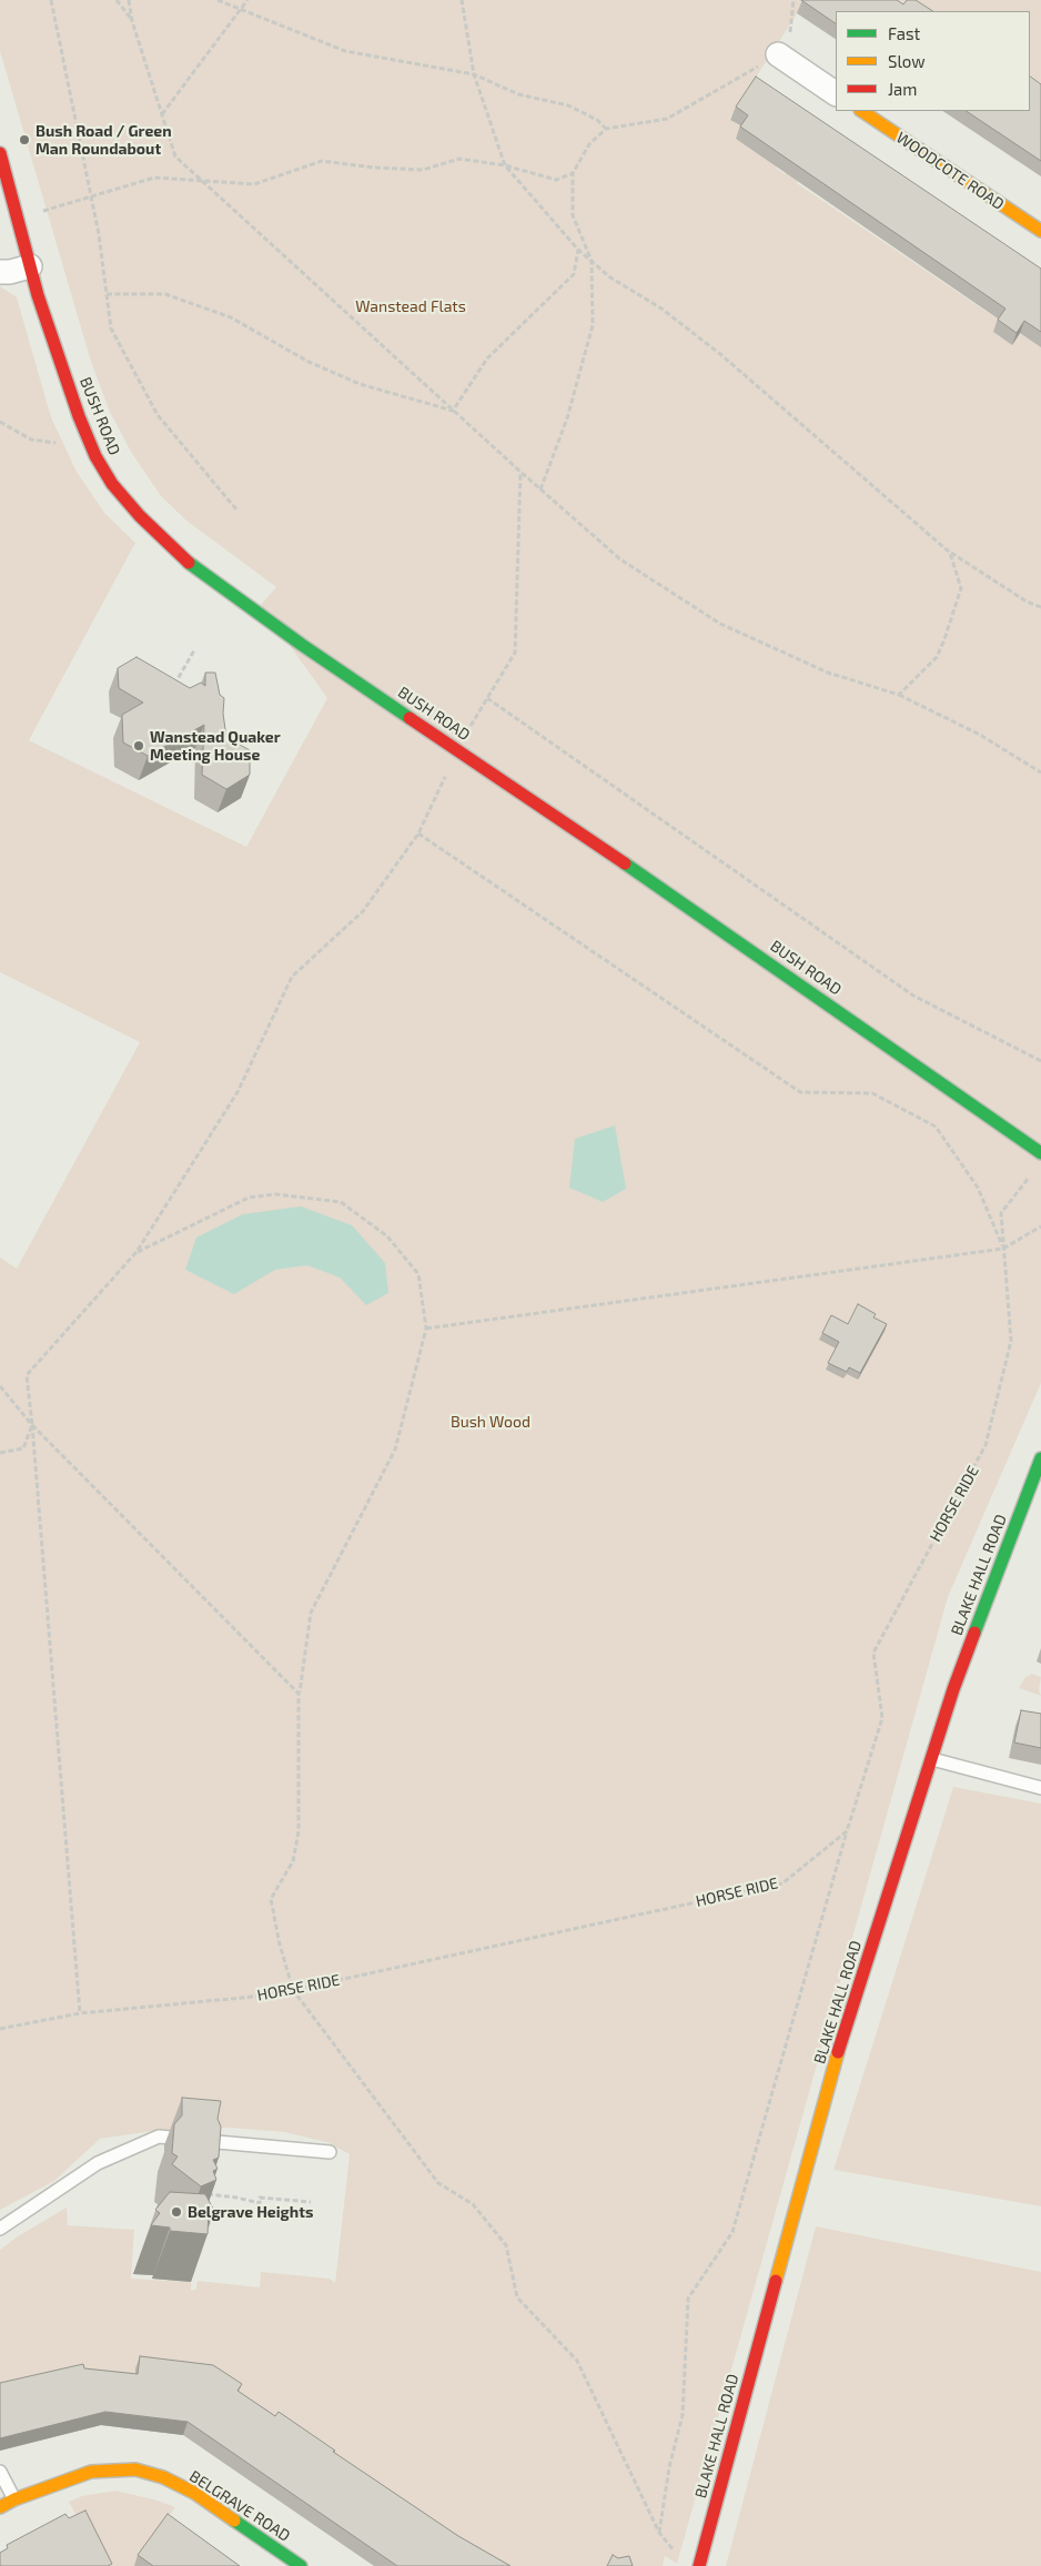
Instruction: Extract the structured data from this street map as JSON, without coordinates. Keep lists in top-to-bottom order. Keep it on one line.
{"streets":{"main road":["WOODCOTE ROAD","BUSH ROAD","BLAKE HALL ROAD","BELGRAVE ROAD"],"path":["HORSE RIDE"]},"parks":["Wanstead Flats","Bush Wood"],"places":["Bush Road / Green Man Roundabout","Wanstead Quaker Meeting House","Belgrave Heights"],"legend":["Fast","Slow","Jam"]}
